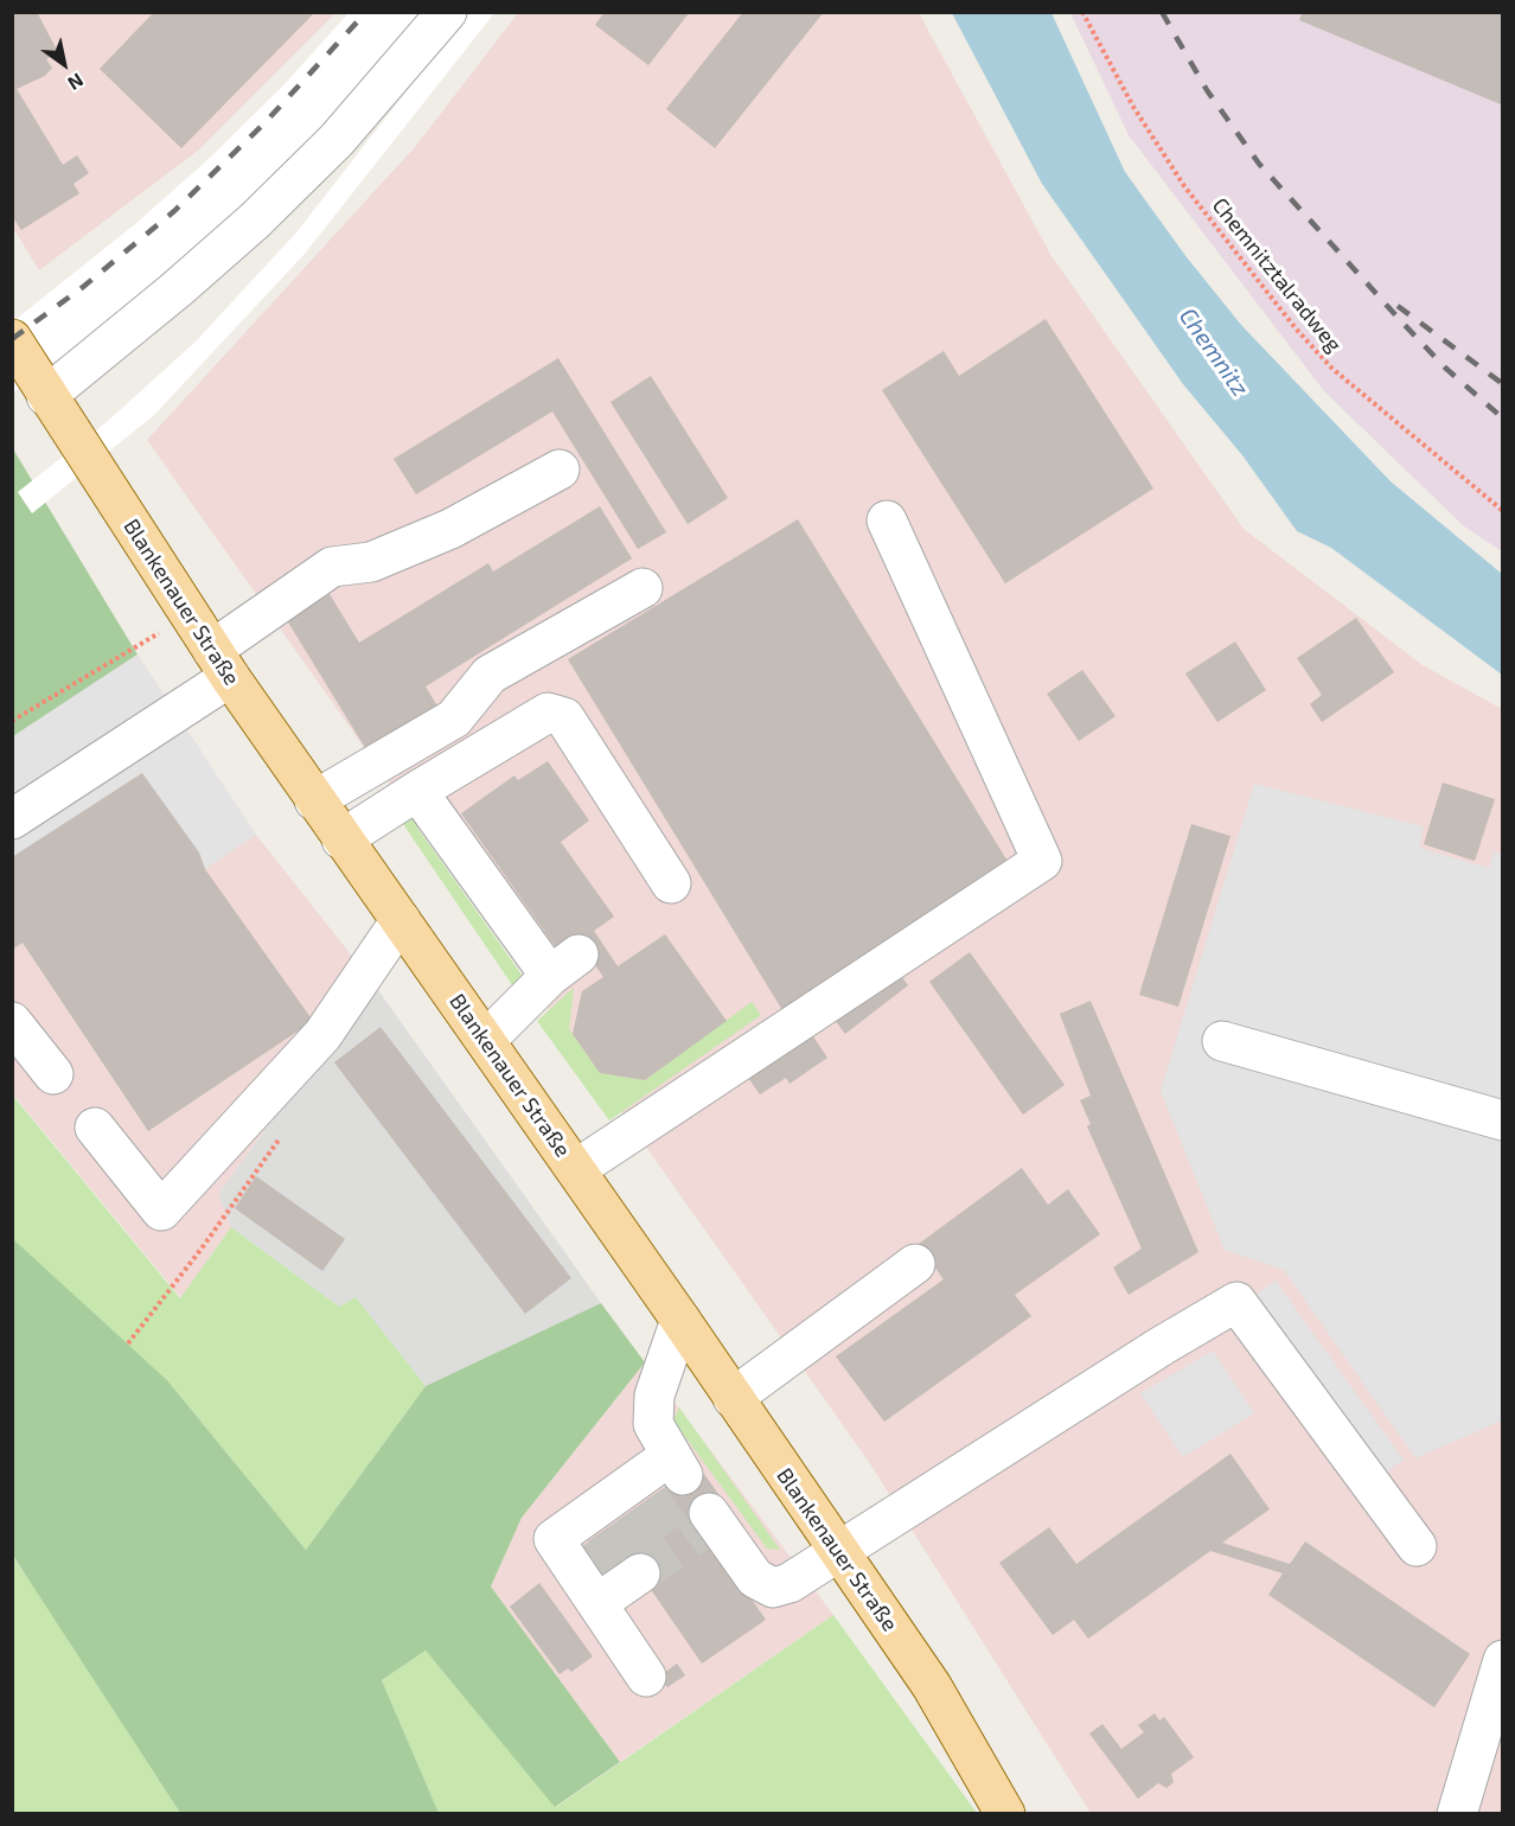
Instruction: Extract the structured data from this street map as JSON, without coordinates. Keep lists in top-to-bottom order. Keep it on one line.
{"streets":{"main road":["Blankenauer Straße"],"path":["Chemnitztalradweg"]},"water":["Chemnitz"],"north":"bottom right"}
